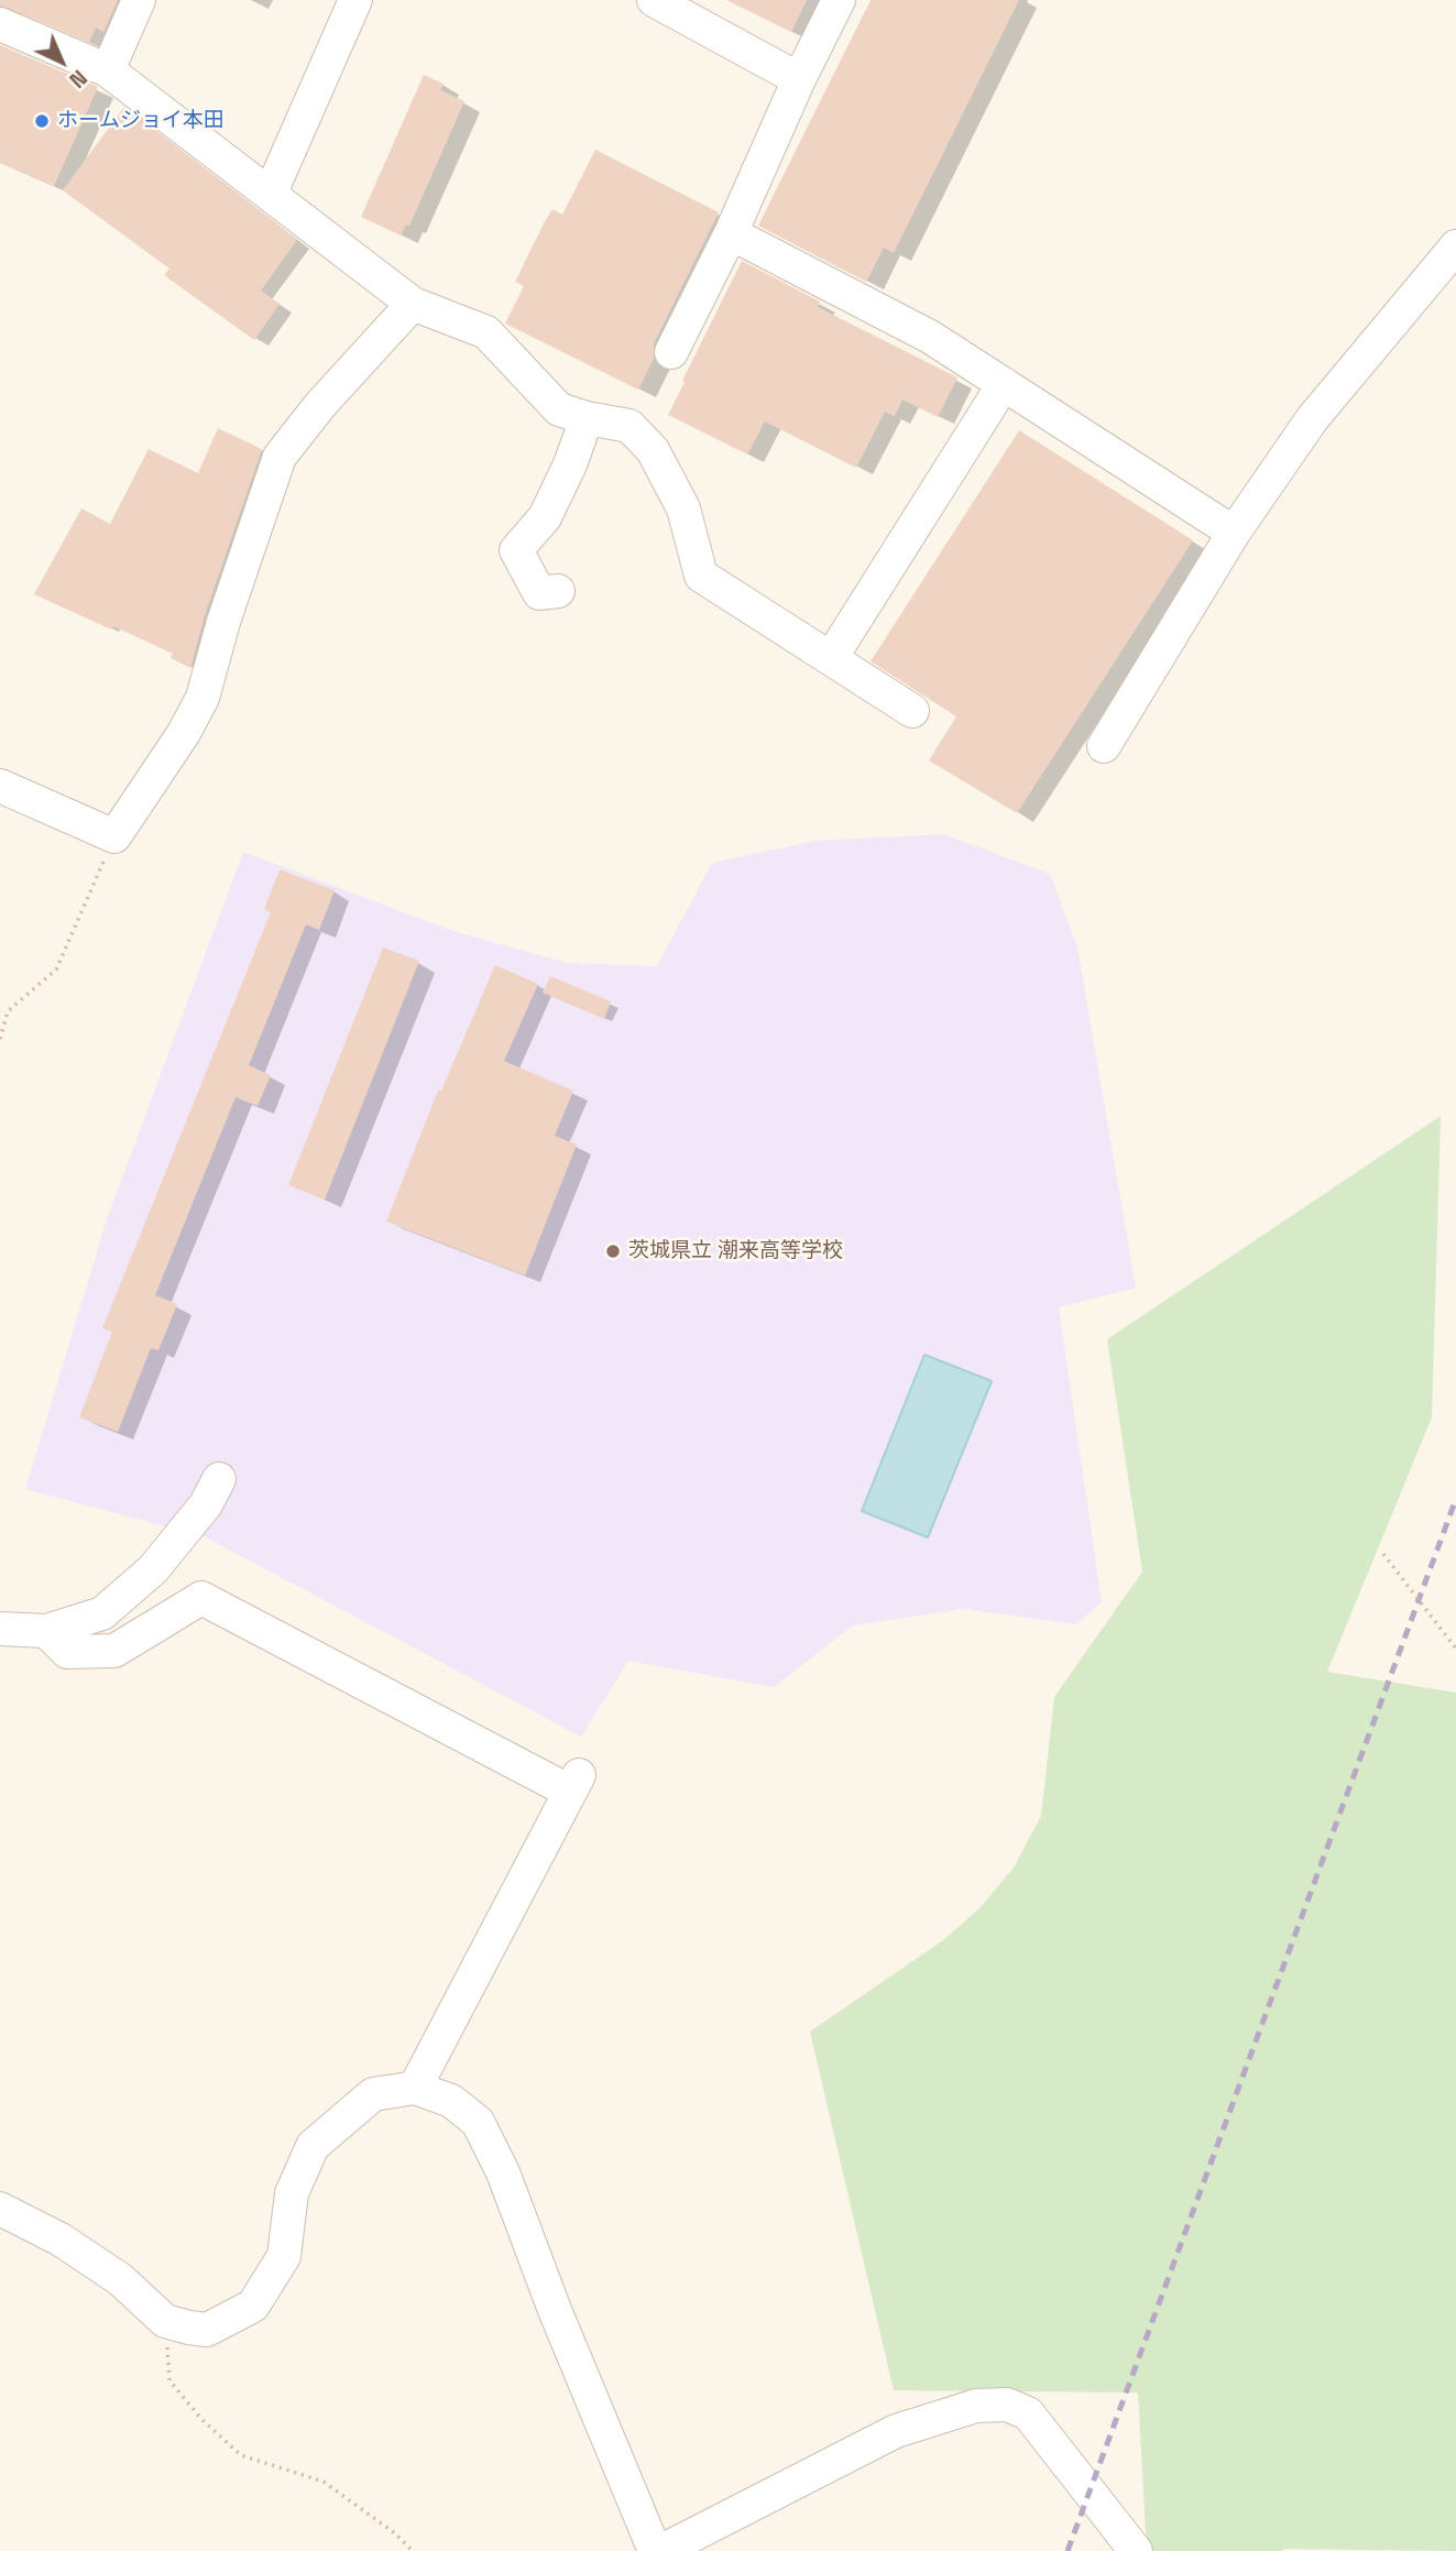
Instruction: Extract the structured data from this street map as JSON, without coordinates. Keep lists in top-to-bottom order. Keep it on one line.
{"places":["ホームジョイ本田","茨城県立 潮来高等学校"],"north":"bottom right"}
